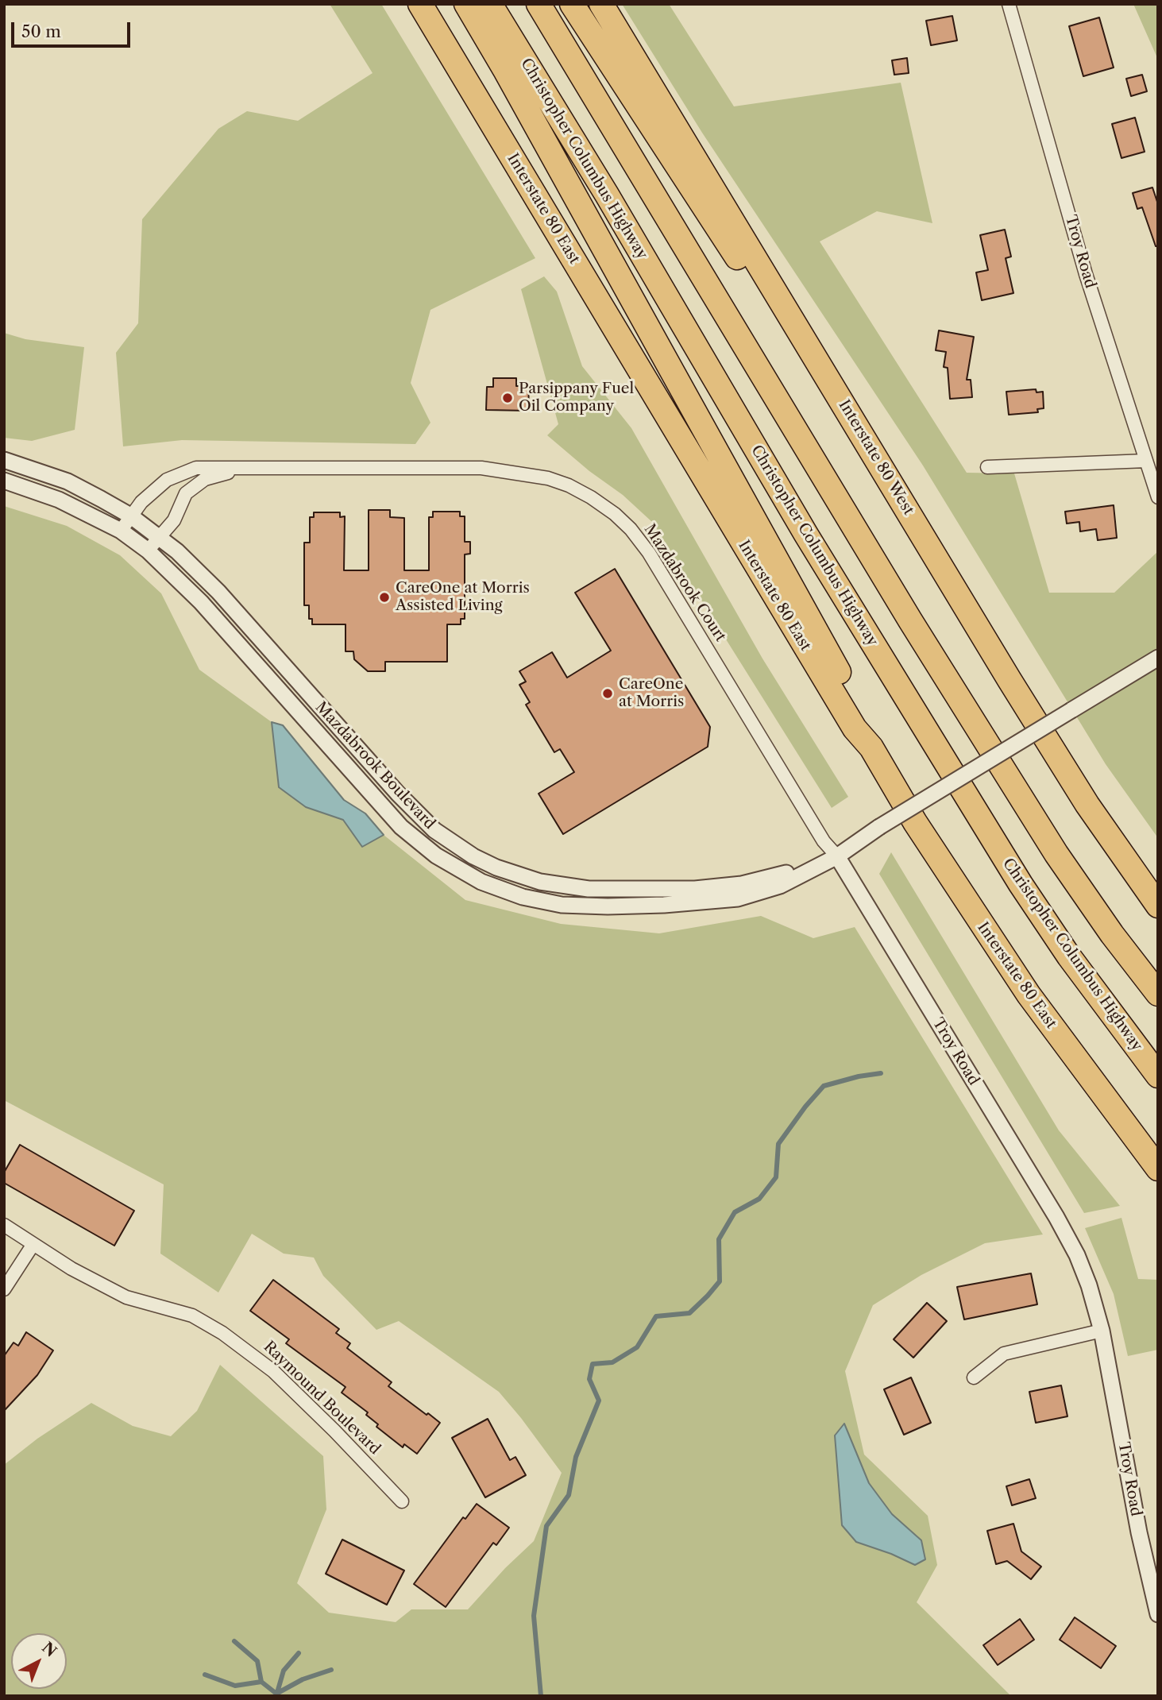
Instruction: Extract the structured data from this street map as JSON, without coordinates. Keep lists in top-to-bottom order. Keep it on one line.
{"streets":{"highway":["Christopher Columbus Highway","Interstate 80 East","Interstate 80 West"],"street":["Troy Road","Mazdabrook Court","Mazdabrook Boulevard","Raymound Boulevard"]},"crossings":[["Troy Road","Mazdabrook Court"],["Troy Road","Mazdabrook Boulevard"],["Mazdabrook Court","Mazdabrook Boulevard"]],"places":["Parsippany Fuel Oil Company","CareOne at Morris Assisted Living","CareOne at Morris"],"scale_bar":"50 m","north":"top right"}
